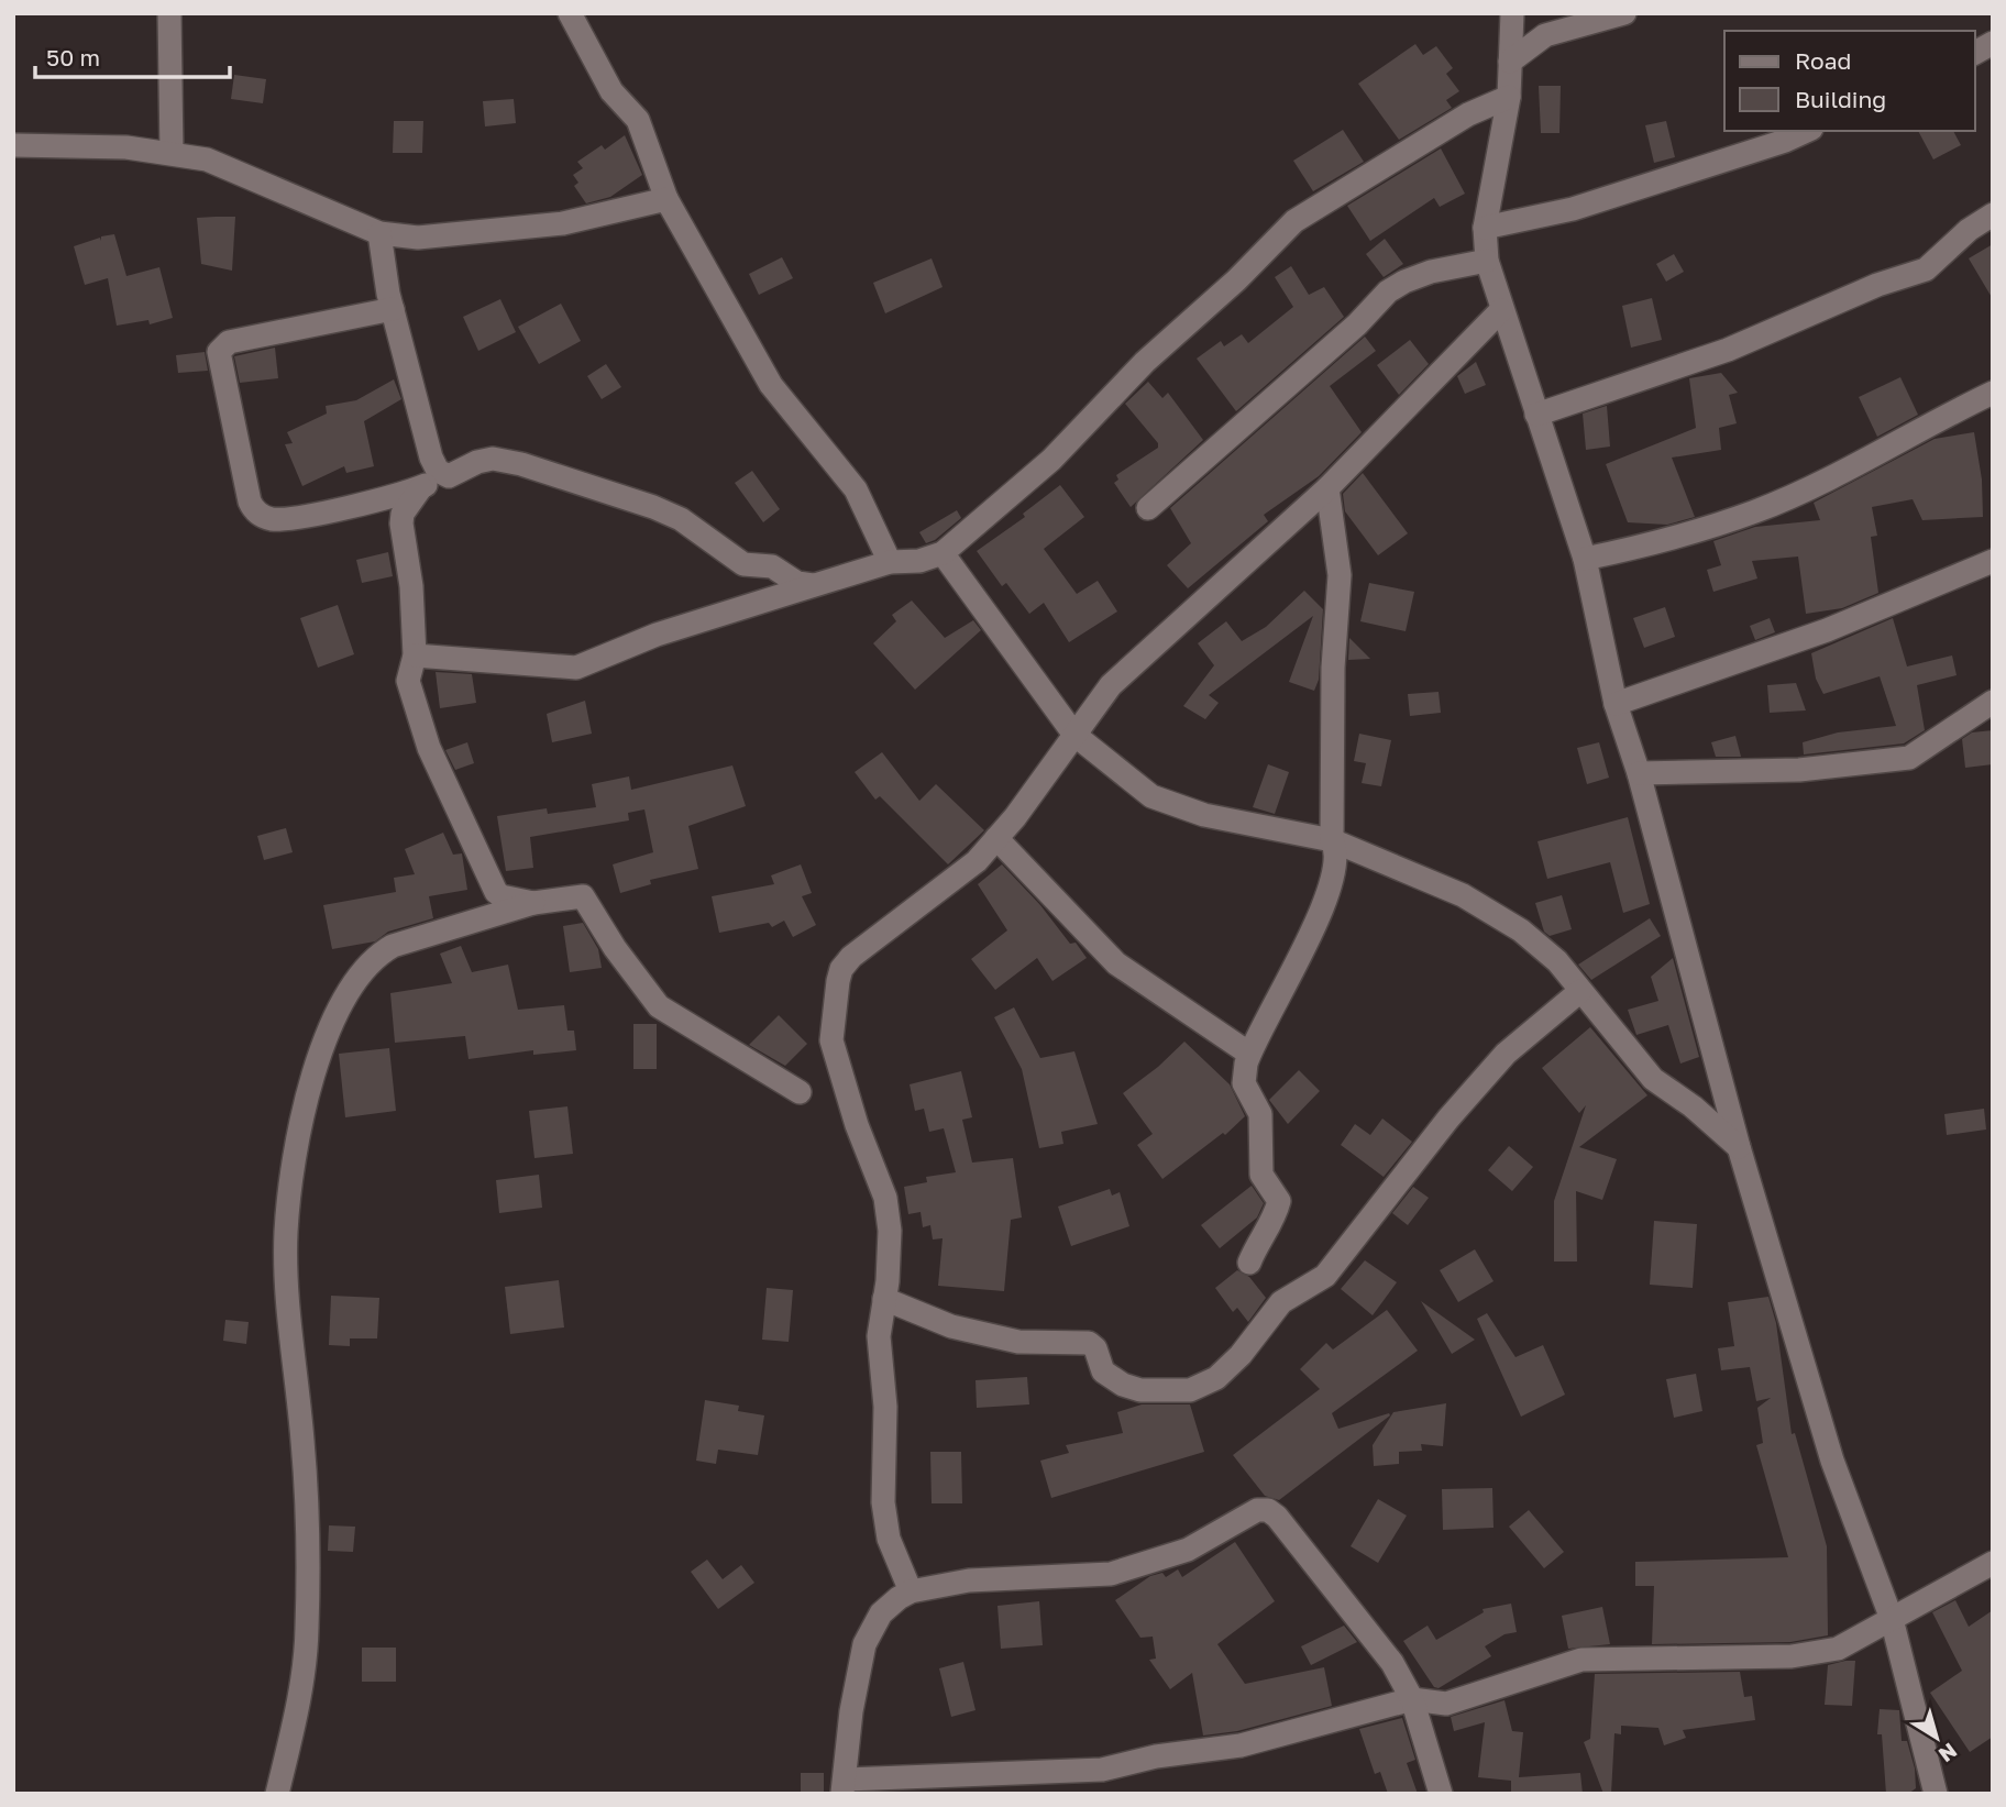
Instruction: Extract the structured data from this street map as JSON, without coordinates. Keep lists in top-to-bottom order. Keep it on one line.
{"legend":["Road","Building"],"scale_bar":"50 m","north":"bottom right"}
